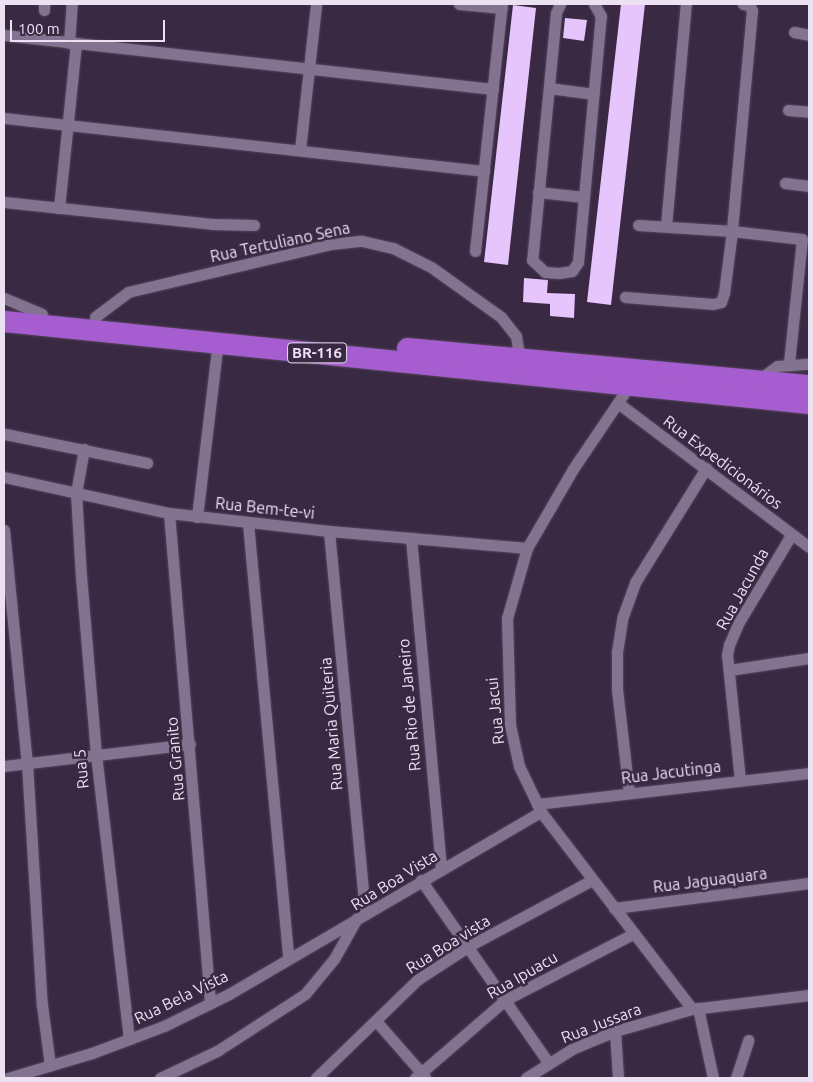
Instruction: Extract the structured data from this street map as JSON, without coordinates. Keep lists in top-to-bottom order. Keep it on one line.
{"streets":{"highway":["BR-116"],"street":["Rua Tertuliano Sena","Rua Expedicionários","Rua Bem-te-vi","Rua Jacunda","Rua Rio de Janeiro","Rua Jacui","Rua Maria Quiteria","Rua Granito","Rua 5","Rua Jacutinga","Rua Boa Vista","Rua Jaguaquara","Rua Boa vista","Rua Ipuacu","Rua Bela Vista","Rua Jussara"]},"crossings":[["BR-116","Rua Jacui"],["Rua Expedicionários","Rua Jacunda"],["Rua Expedicionários","Rua Jacui"],["Rua Bem-te-vi","Rua Rio de Janeiro"],["Rua Bem-te-vi","Rua Jacui"],["Rua Bem-te-vi","Rua Maria Quiteria"],["Rua Bem-te-vi","Rua Granito"],["Rua Bem-te-vi","Rua 5"],["Rua Jacunda","Rua Jacutinga"],["Rua Rio de Janeiro","Rua Boa Vista"],["Rua Jacui","Rua Jacutinga"],["Rua Jacui","Rua Boa Vista"],["Rua Jacui","Rua Jaguaquara"],["Rua Jacui","Rua Boa vista"],["Rua Jacui","Rua Ipuacu"],["Rua Jacui","Rua Jussara"],["Rua Maria Quiteria","Rua Boa Vista"],["Rua Maria Quiteria","Rua Bela Vista"],["Rua Granito","Rua Bela Vista"],["Rua 5","Rua Bela Vista"],["Rua Jacutinga","Rua Boa Vista"],["Rua Boa Vista","Rua Bela Vista"]],"scale_bar":"100 m"}
